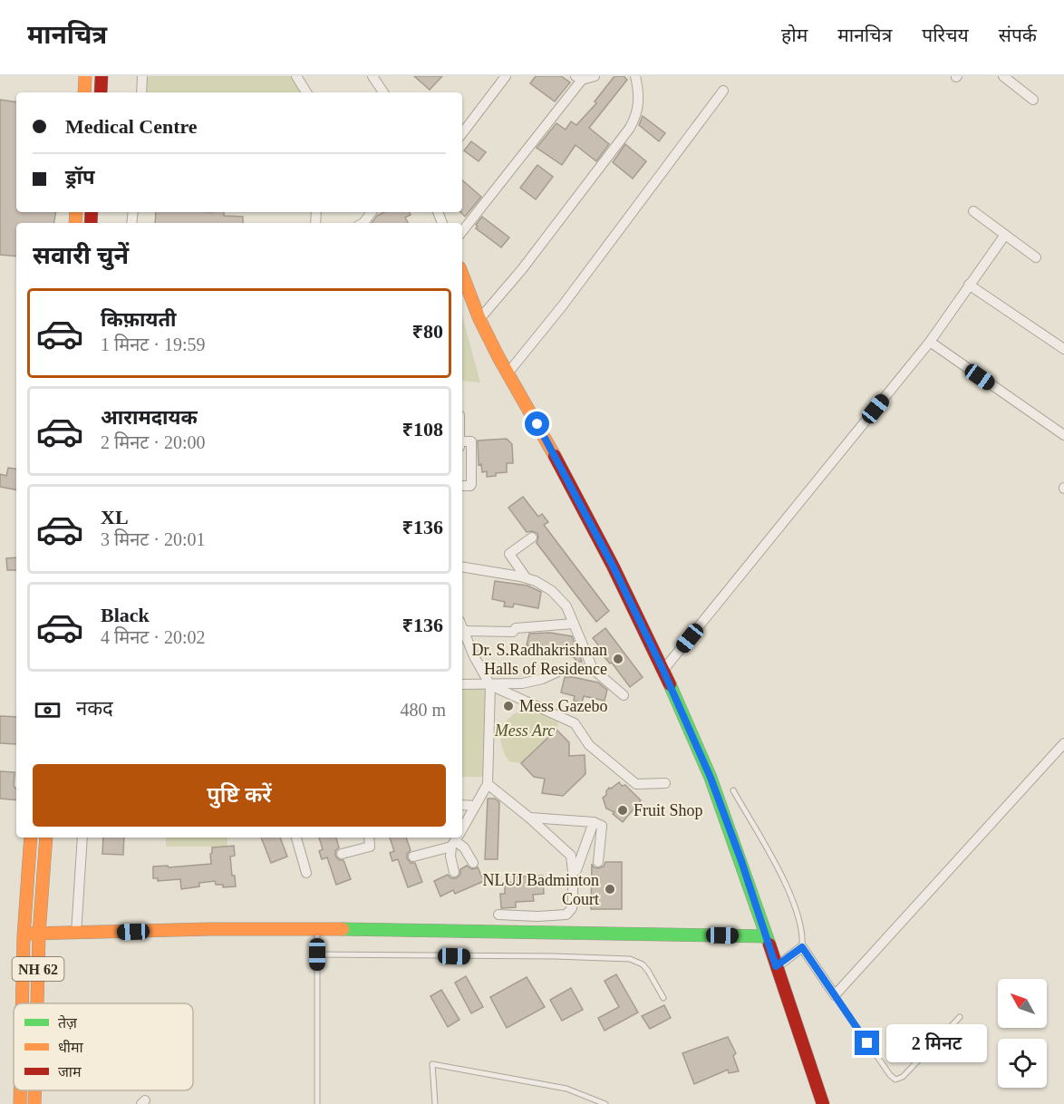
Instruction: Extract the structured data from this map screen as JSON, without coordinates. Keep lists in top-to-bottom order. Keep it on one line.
{"streets":{"main road":["NH 62"]},"parks":["Mess Arc"],"places":["Dr. S.Radhakrishnan Halls of Residence","Mess Gazebo","Fruit Shop","NLUJ Badminton Court"],"legend":["तेज़","धीमा","जाम"],"north":"top left","page":{"header":"मानचित्र","nav":["होम","मानचित्र","परिचय","संपर्क"],"banner":["Medical Centre","ड्रॉप"],"heading":"सवारी चुनें","list":[{"name":"किफ़ायती","note":"1 मिनट · 19:59","value":"₹80"},{"name":"आरामदायक","note":"2 मिनट · 20:00","value":"₹108"},{"name":"XL","note":"3 मिनट · 20:01","value":"₹136"},{"name":"Black","note":"4 मिनट · 20:02","value":"₹136"}],"pay":["नकद","480 m"],"buttons":"पुष्टि करें","bubble":"2 मिनट"}}
